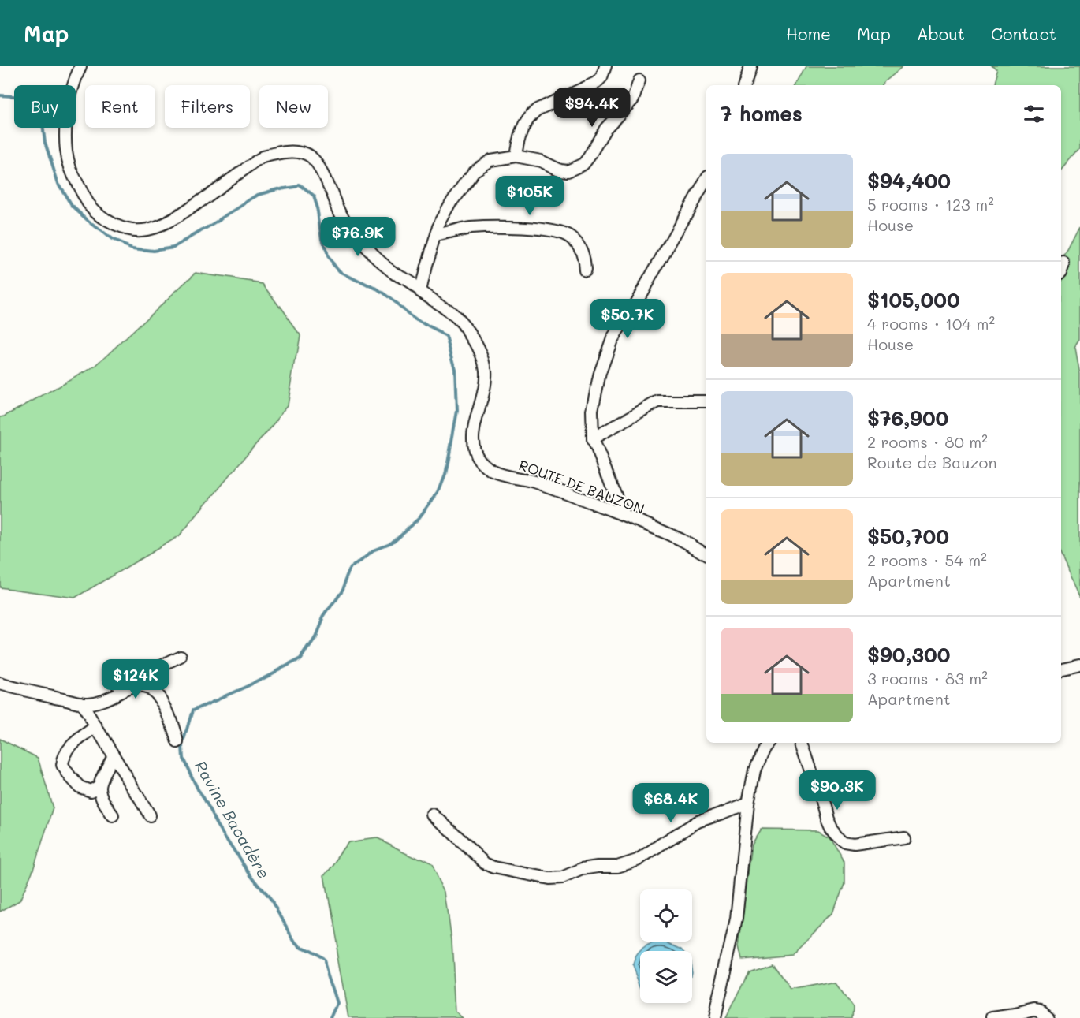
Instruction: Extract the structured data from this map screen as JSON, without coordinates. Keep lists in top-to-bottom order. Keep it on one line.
{"streets":{"street":["ROUTE DE BAUZON"]},"water":["Ravine Bacadère"],"page":{"header":"Map","nav":["Home","Map","About","Contact"],"chip":["Buy","Rent","Filters","New"],"heading":"7 homes","price":["$94.4K","$105K","$76.9K","$50.7K","$124K","$90.3K","$68.4K"],"list":[{"name":"$94,400","note":"5 rooms · 123 m² · House"},{"name":"$105,000","note":"4 rooms · 104 m² · House"},{"name":"$76,900","note":"2 rooms · 80 m² · Route de Bauzon"},{"name":"$50,700","note":"2 rooms · 54 m² · Apartment"},{"name":"$90,300","note":"3 rooms · 83 m² · Apartment"}]}}
